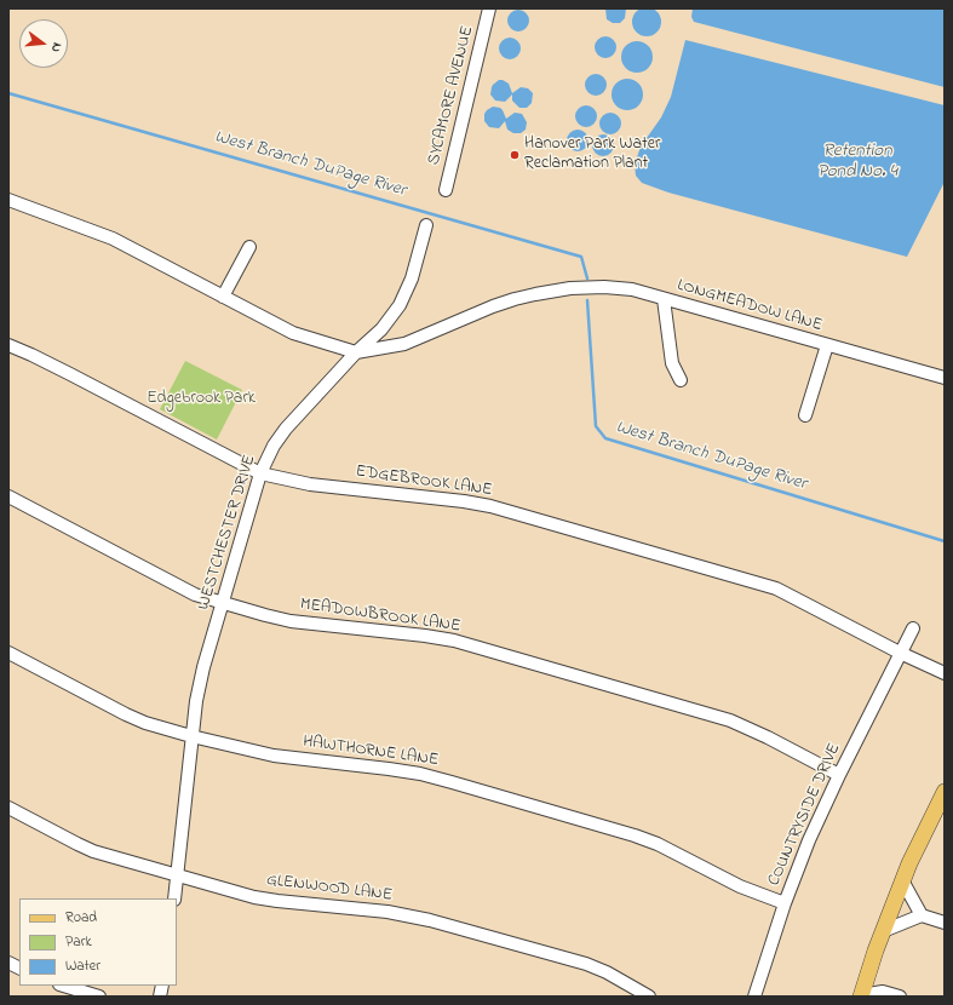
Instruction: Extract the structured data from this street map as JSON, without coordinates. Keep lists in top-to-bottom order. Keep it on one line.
{"streets":{"street":["SYCAMORE AVENUE","LONGMEADOW LANE","EDGEBROOK LANE","WESTCHESTER DRIVE","MEADOWBROOK LANE","HAWTHORNE LANE","COUNTRYSIDE DRIVE","GLENWOOD LANE"]},"crossings":[["LONGMEADOW LANE","WESTCHESTER DRIVE"],["EDGEBROOK LANE","WESTCHESTER DRIVE"],["EDGEBROOK LANE","COUNTRYSIDE DRIVE"],["WESTCHESTER DRIVE","MEADOWBROOK LANE"],["WESTCHESTER DRIVE","HAWTHORNE LANE"],["WESTCHESTER DRIVE","GLENWOOD LANE"],["MEADOWBROOK LANE","COUNTRYSIDE DRIVE"],["HAWTHORNE LANE","COUNTRYSIDE DRIVE"]],"water":["Retention Pond No. 4","West Branch DuPage River"],"parks":["Edgebrook Park"],"places":["Hanover Park Water Reclamation Plant"],"legend":["Road","Park","Water"],"north":"right"}
